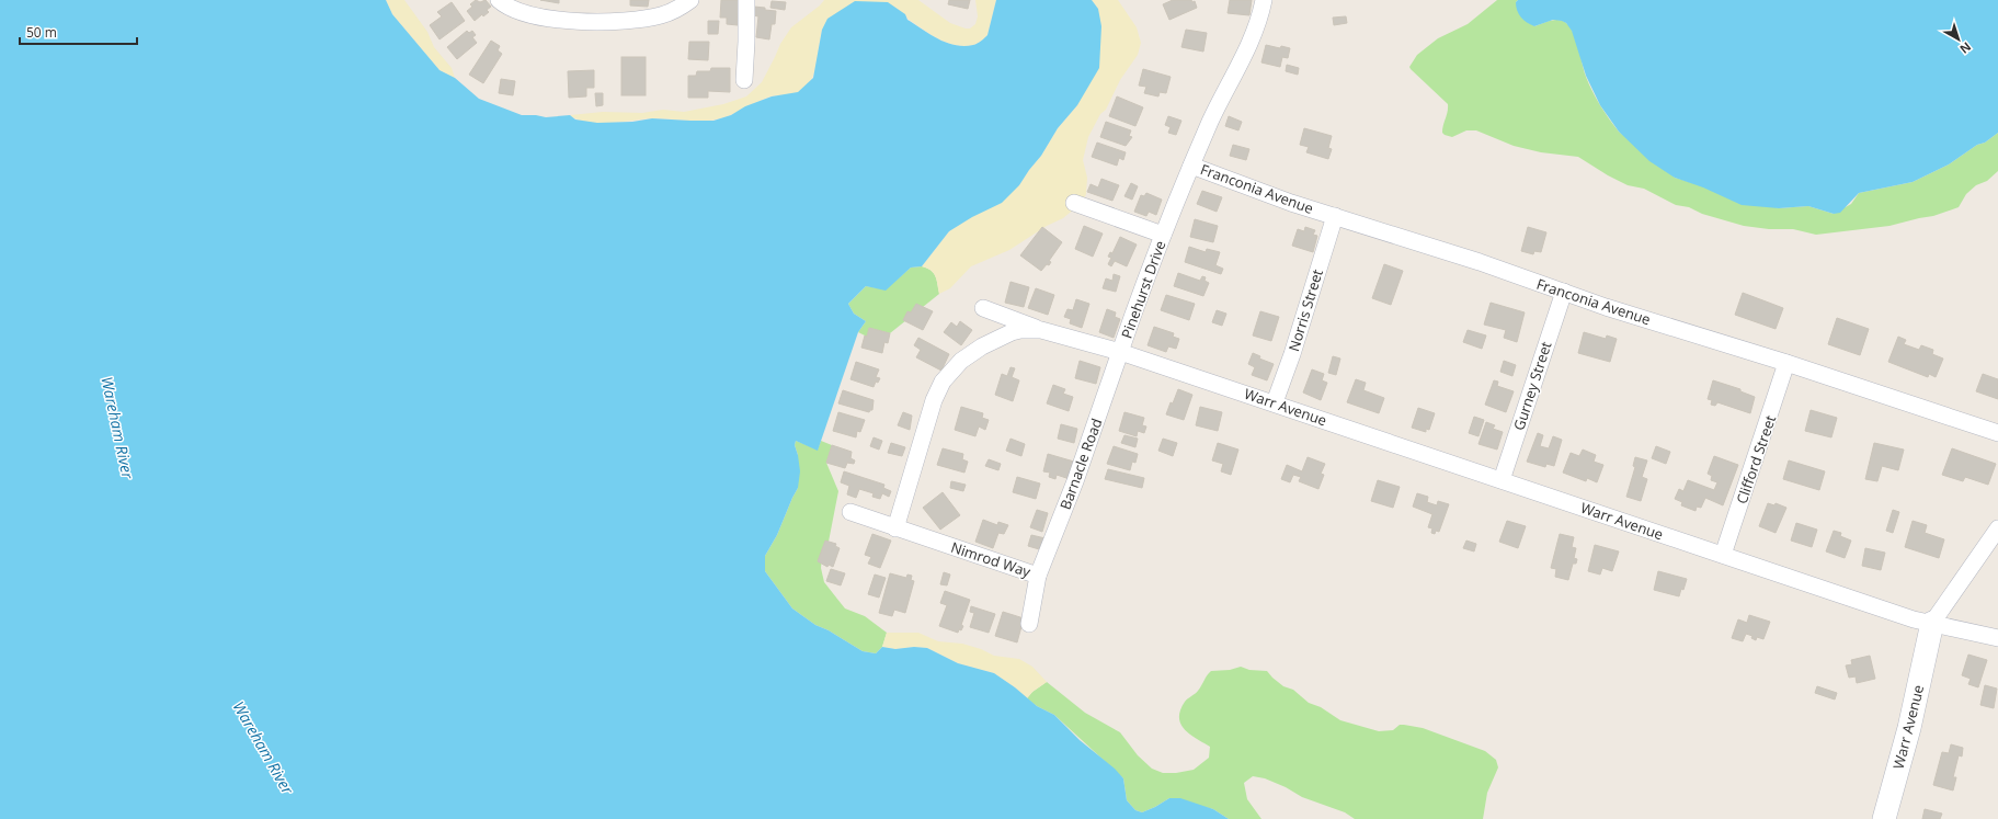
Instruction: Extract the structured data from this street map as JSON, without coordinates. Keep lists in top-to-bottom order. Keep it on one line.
{"streets":{"street":["Franconia Avenue","Pinehurst Drive","Norris Street","Gurney Street","Warr Avenue","Clifford Street","Barnacle Road","Nimrod Way"]},"crossings":[["Franconia Avenue","Pinehurst Drive"],["Franconia Avenue","Norris Street"],["Franconia Avenue","Gurney Street"],["Franconia Avenue","Clifford Street"],["Pinehurst Drive","Warr Avenue"],["Pinehurst Drive","Barnacle Road"],["Pinehurst Drive","Nimrod Way"],["Norris Street","Warr Avenue"],["Gurney Street","Warr Avenue"],["Warr Avenue","Clifford Street"],["Warr Avenue","Barnacle Road"],["Barnacle Road","Nimrod Way"]],"water":["Wareham River"],"scale_bar":"50 m","north":"bottom right"}
